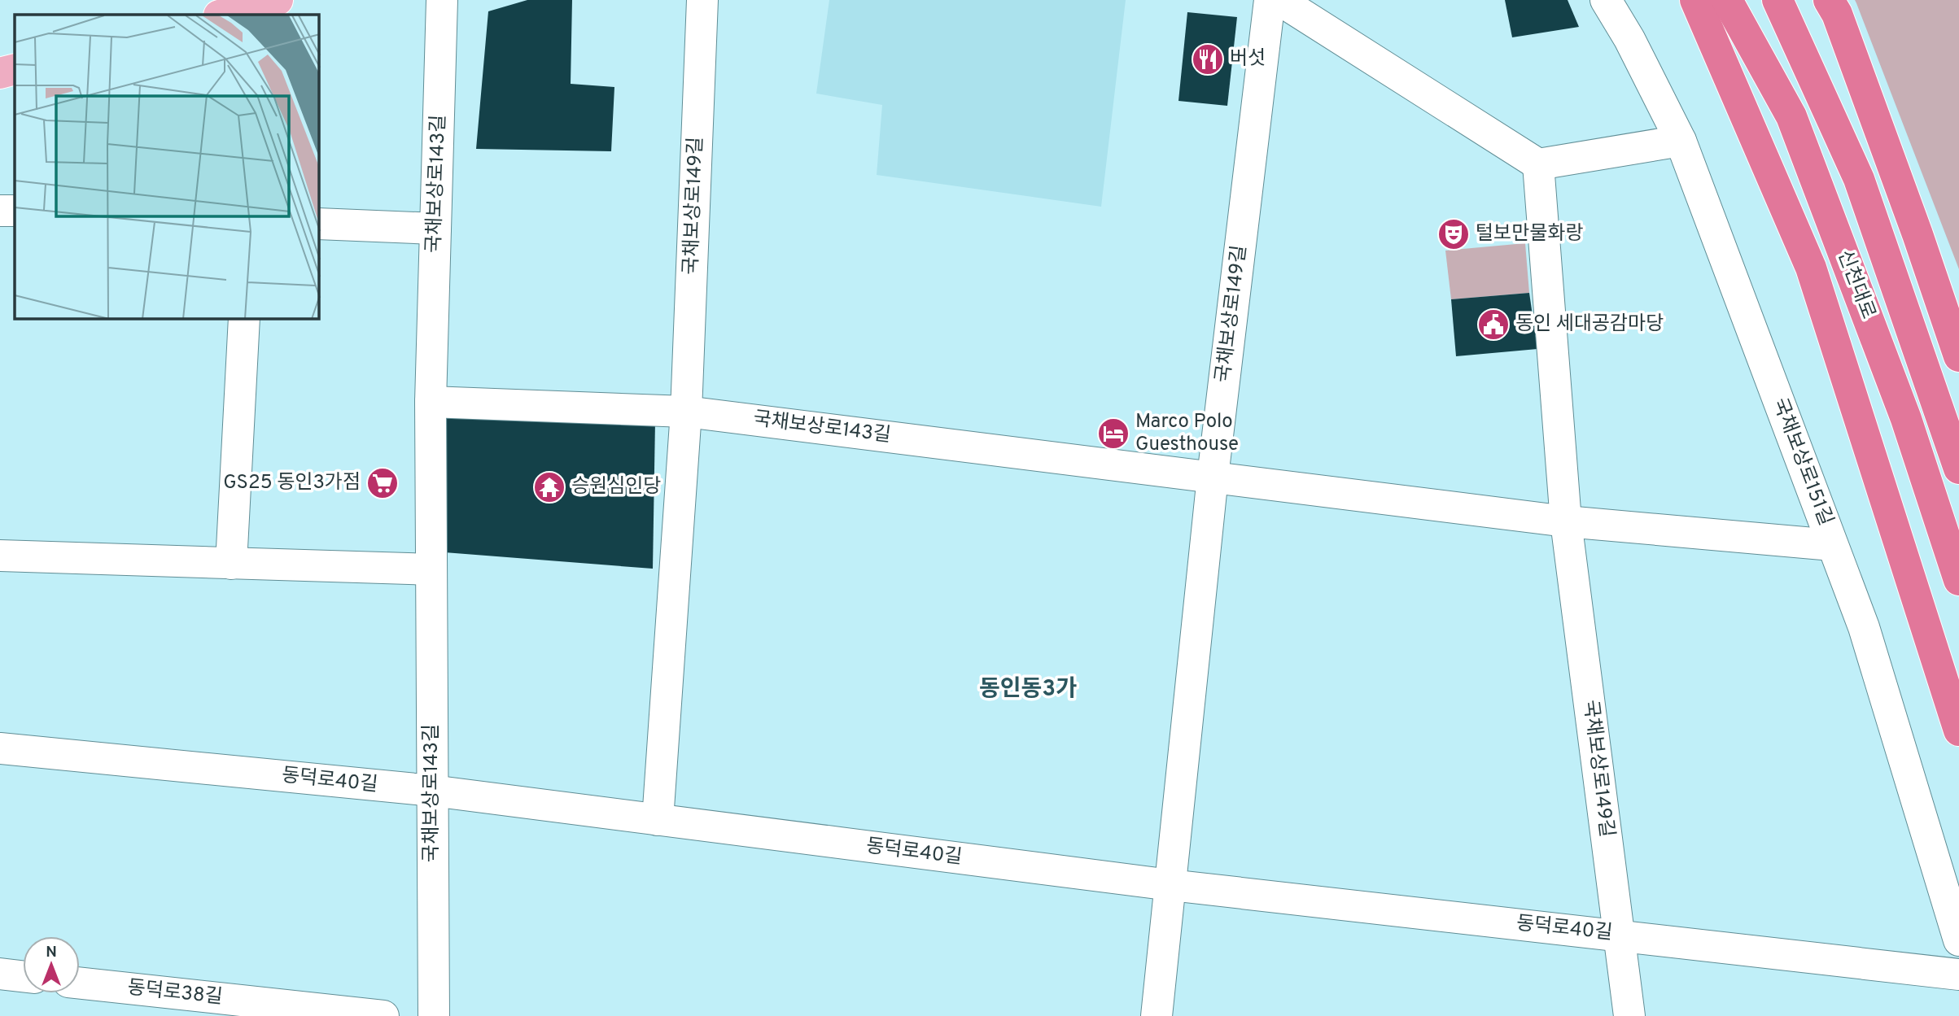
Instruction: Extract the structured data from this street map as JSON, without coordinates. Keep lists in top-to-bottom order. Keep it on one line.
{"streets":{"highway":["신천대로"],"street":["국채보상로143길","국채보상로149길","국채보상로151길","동덕로40길","동덕로38길"]},"crossings":[["국채보상로143길","국채보상로149길"],["국채보상로143길","동덕로40길"],["국채보상로149길","동덕로40길"]],"districts":["동인동3가"],"places":{"restaurant":["버섯"],"theatre":["털보만물화랑"],"public building":["동인 세대공감마당"],"hotel":["Marco Polo Guesthouse"],"supermarket":["GS25 동인3가점"],"temple":["승원심인당"]},"north":"top"}
